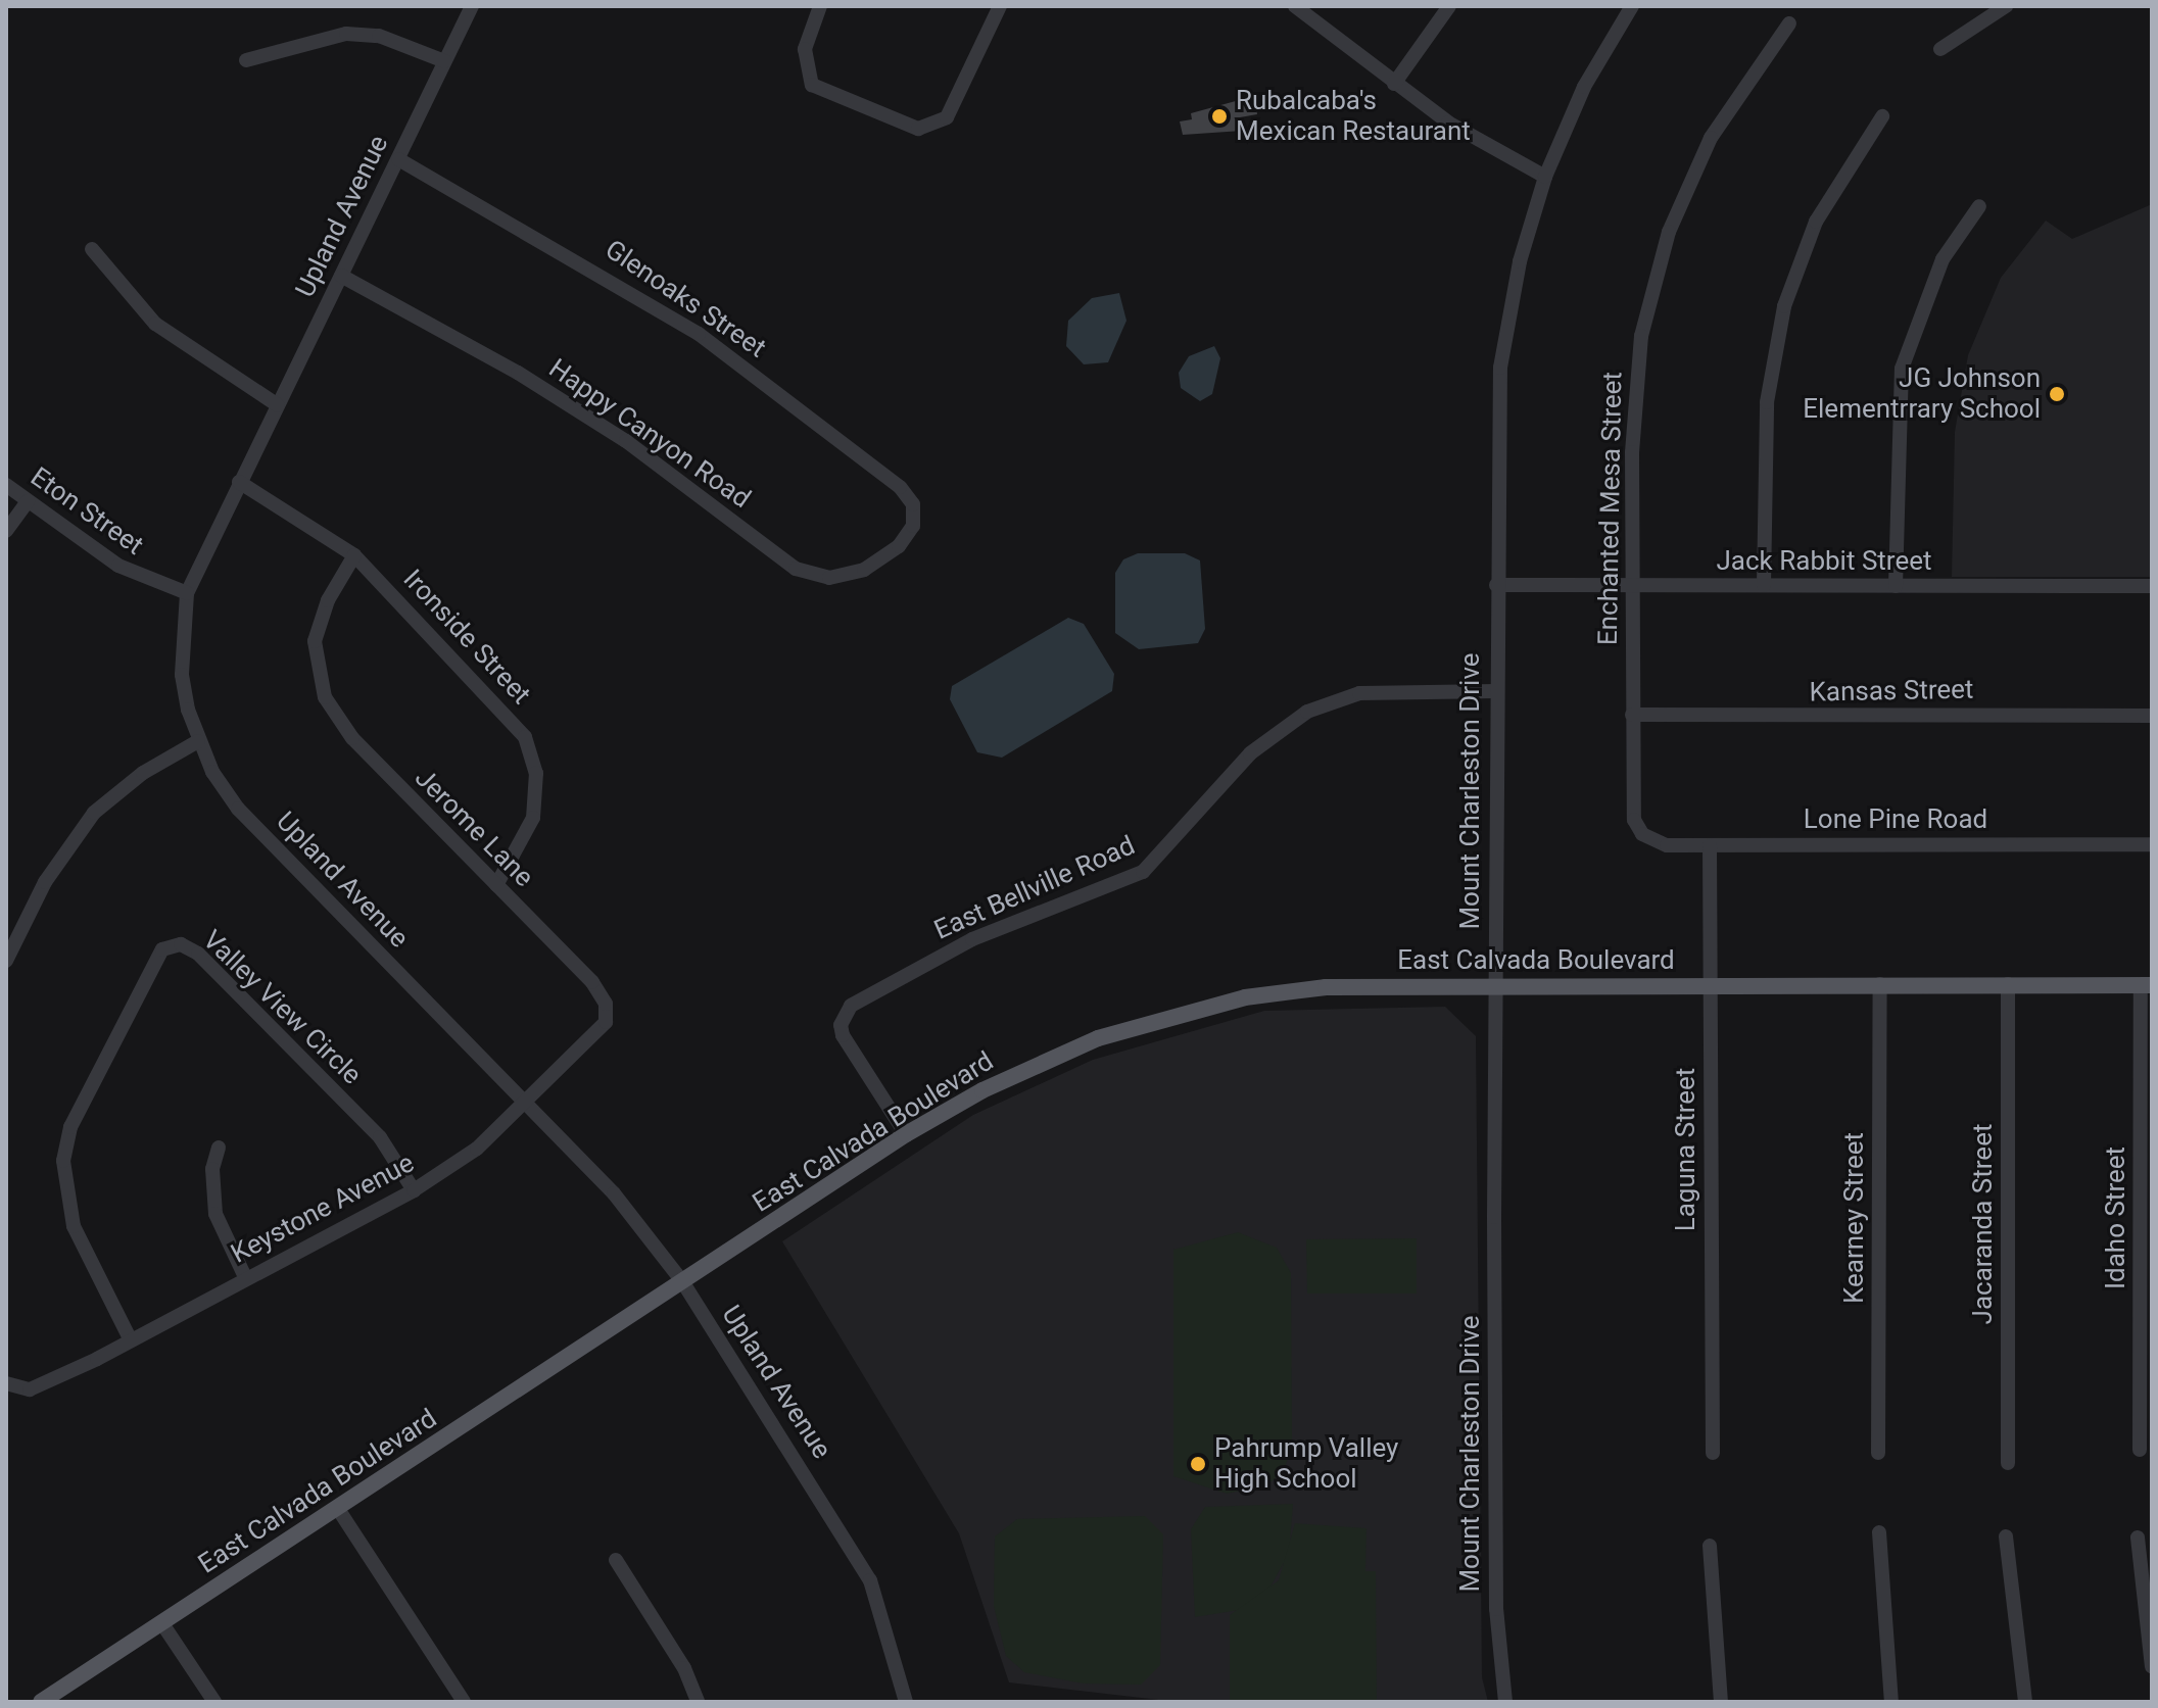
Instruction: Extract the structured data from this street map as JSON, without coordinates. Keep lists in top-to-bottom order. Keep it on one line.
{"streets":{"main road":["East Calvada Boulevard"],"street":["Upland Avenue","Glenoaks Street","Happy Canyon Road","Enchanted Mesa Street","Eton Street","Jack Rabbit Street","Ironside Street","Kansas Street","Mount Charleston Drive","Lone Pine Road","Jerome Lane","East Bellville Road","Valley View Circle","Laguna Street","Keystone Avenue","Kearney Street","Idaho Street","Jacaranda Street"]},"crossings":[["Upland Avenue","Glenoaks Street"],["Upland Avenue","Happy Canyon Road"],["Upland Avenue","Eton Street"],["Upland Avenue","Ironside Street"],["Upland Avenue","Jerome Lane"],["Upland Avenue","East Calvada Boulevard"],["Upland Avenue","Keystone Avenue"],["Glenoaks Street","Happy Canyon Road"],["Enchanted Mesa Street","Jack Rabbit Street"],["Enchanted Mesa Street","Kansas Street"],["Enchanted Mesa Street","Lone Pine Road"],["Jack Rabbit Street","Mount Charleston Drive"],["Ironside Street","Jerome Lane"],["Mount Charleston Drive","East Bellville Road"],["Mount Charleston Drive","East Calvada Boulevard"],["Lone Pine Road","Laguna Street"],["Jerome Lane","Keystone Avenue"],["East Bellville Road","East Calvada Boulevard"],["East Calvada Boulevard","Laguna Street"],["East Calvada Boulevard","Kearney Street"],["East Calvada Boulevard","Idaho Street"],["East Calvada Boulevard","Jacaranda Street"],["Valley View Circle","Keystone Avenue"]],"places":["Rubalcaba's Mexican Restaurant","JG Johnson Elementrrary School","Pahrump Valley High School"]}
